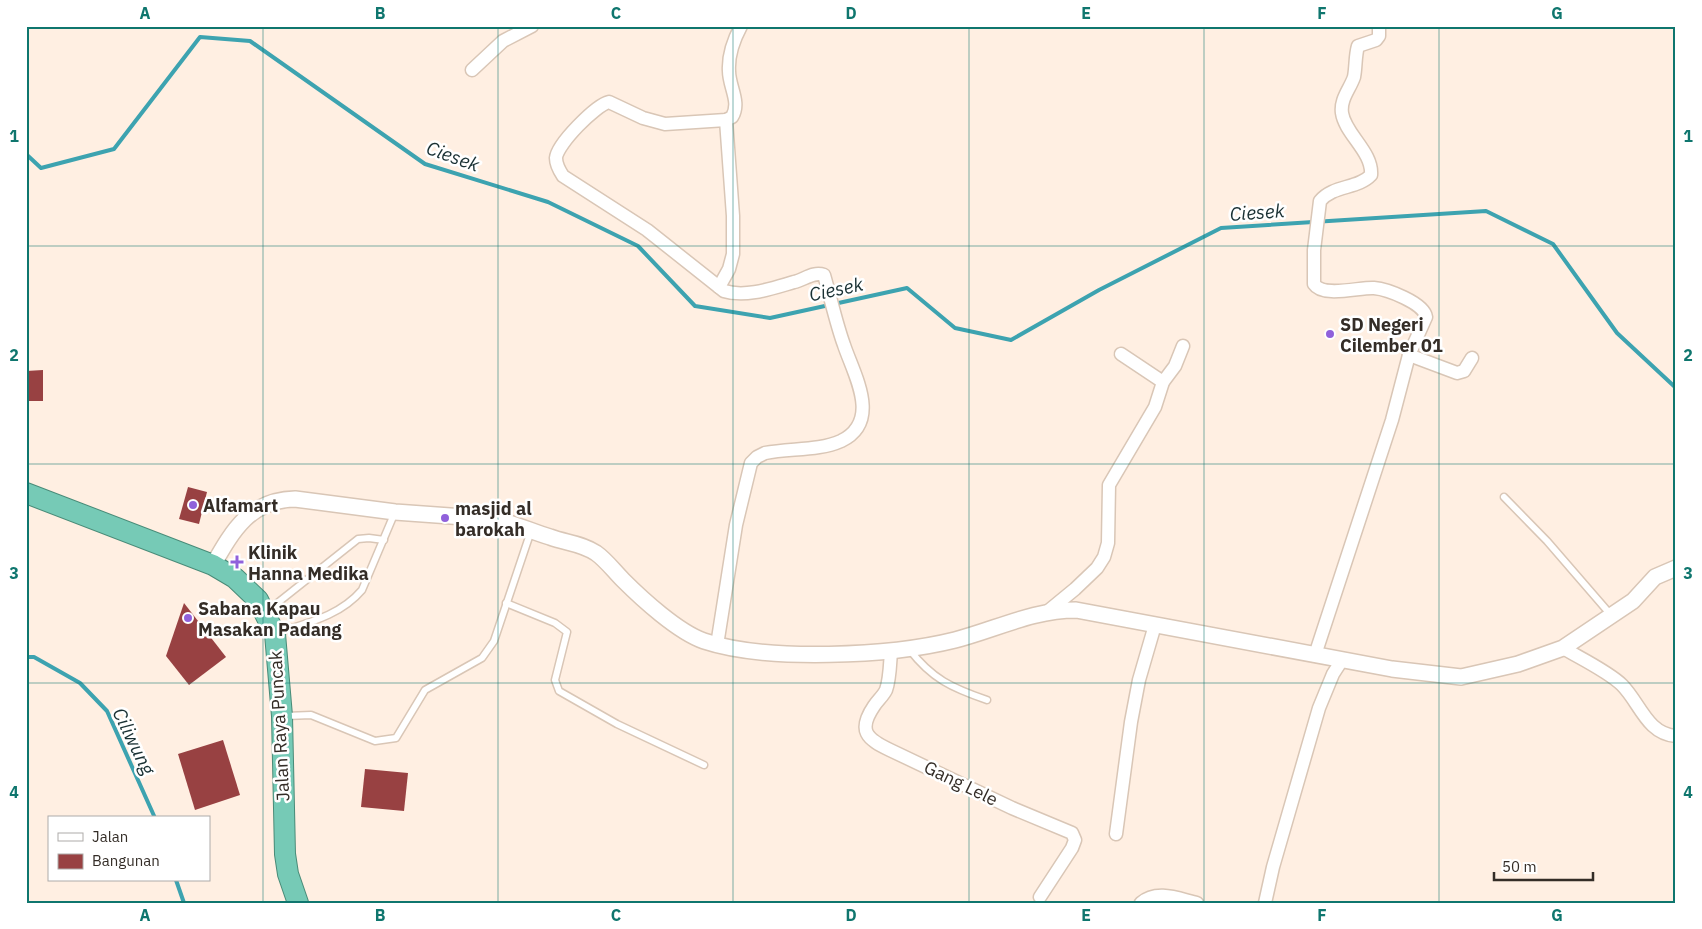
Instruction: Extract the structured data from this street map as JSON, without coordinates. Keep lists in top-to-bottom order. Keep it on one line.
{"streets":{"highway":["Jalan Raya Puncak"],"street":["Gang Lele"]},"water":["Ciesek","Ciliwung"],"places":{"other":["SD Negeri Cilember 01","Alfamart","masjid al barokah","Sabana Kapau Masakan Padang"],"health":["Klinik Hanna Medika"]},"legend":["Jalan","Bangunan"],"scale_bar":"50 m","grid":{"columns":["A","B","C","D","E","F","G"],"rows":["1","2","3","4"]}}
